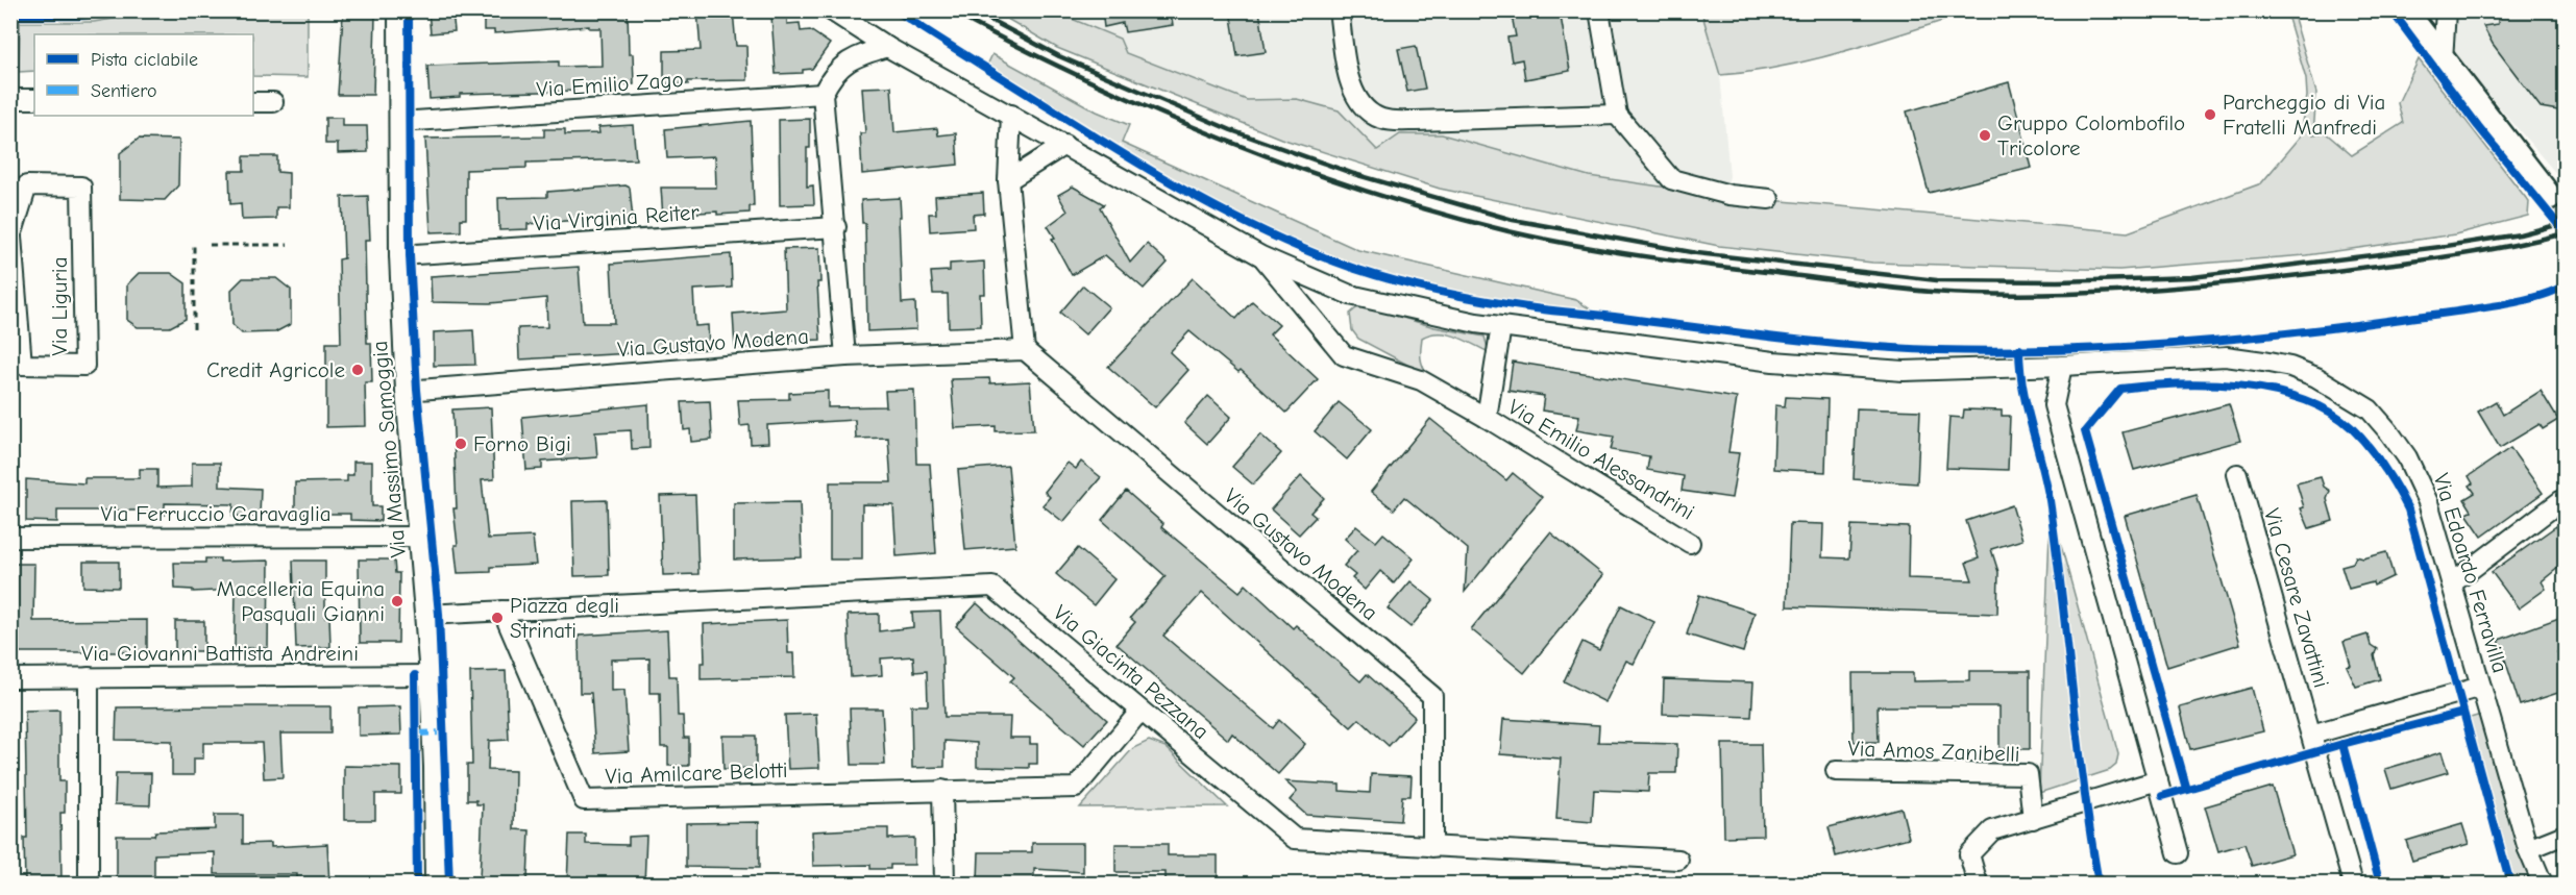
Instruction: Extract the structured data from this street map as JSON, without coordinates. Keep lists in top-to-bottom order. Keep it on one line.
{"streets":{"street":["Via Emilio Zago","Via Virginia Reiter","Via Liguria","Via Gustavo Modena","Via Massimo Samoggia","Via Emilio Alessandrini","Via Ferruccio Garavaglia","Via Edoardo Ferravilla","Via Cesare Zavattini","Via Giovanni Battista Andreini","Via Giacinta Pezzana","Via Amos Zanibelli","Via Amilcare Belotti"]},"crossings":[["Via Emilio Zago","Via Massimo Samoggia"],["Via Virginia Reiter","Via Massimo Samoggia"],["Via Gustavo Modena","Via Massimo Samoggia"],["Via Gustavo Modena","Via Giacinta Pezzana"],["Via Massimo Samoggia","Via Ferruccio Garavaglia"],["Via Massimo Samoggia","Via Giovanni Battista Andreini"],["Via Emilio Alessandrini","Via Edoardo Ferravilla"],["Via Giacinta Pezzana","Via Amilcare Belotti"]],"places":["Parcheggio di Via Fratelli Manfredi","Gruppo Colombofilo Tricolore","Credit Agricole","Forno Bigi","Macelleria Equina Pasquali Gianni","Piazza degli Strinati"],"legend":["Pista ciclabile","Sentiero"]}
